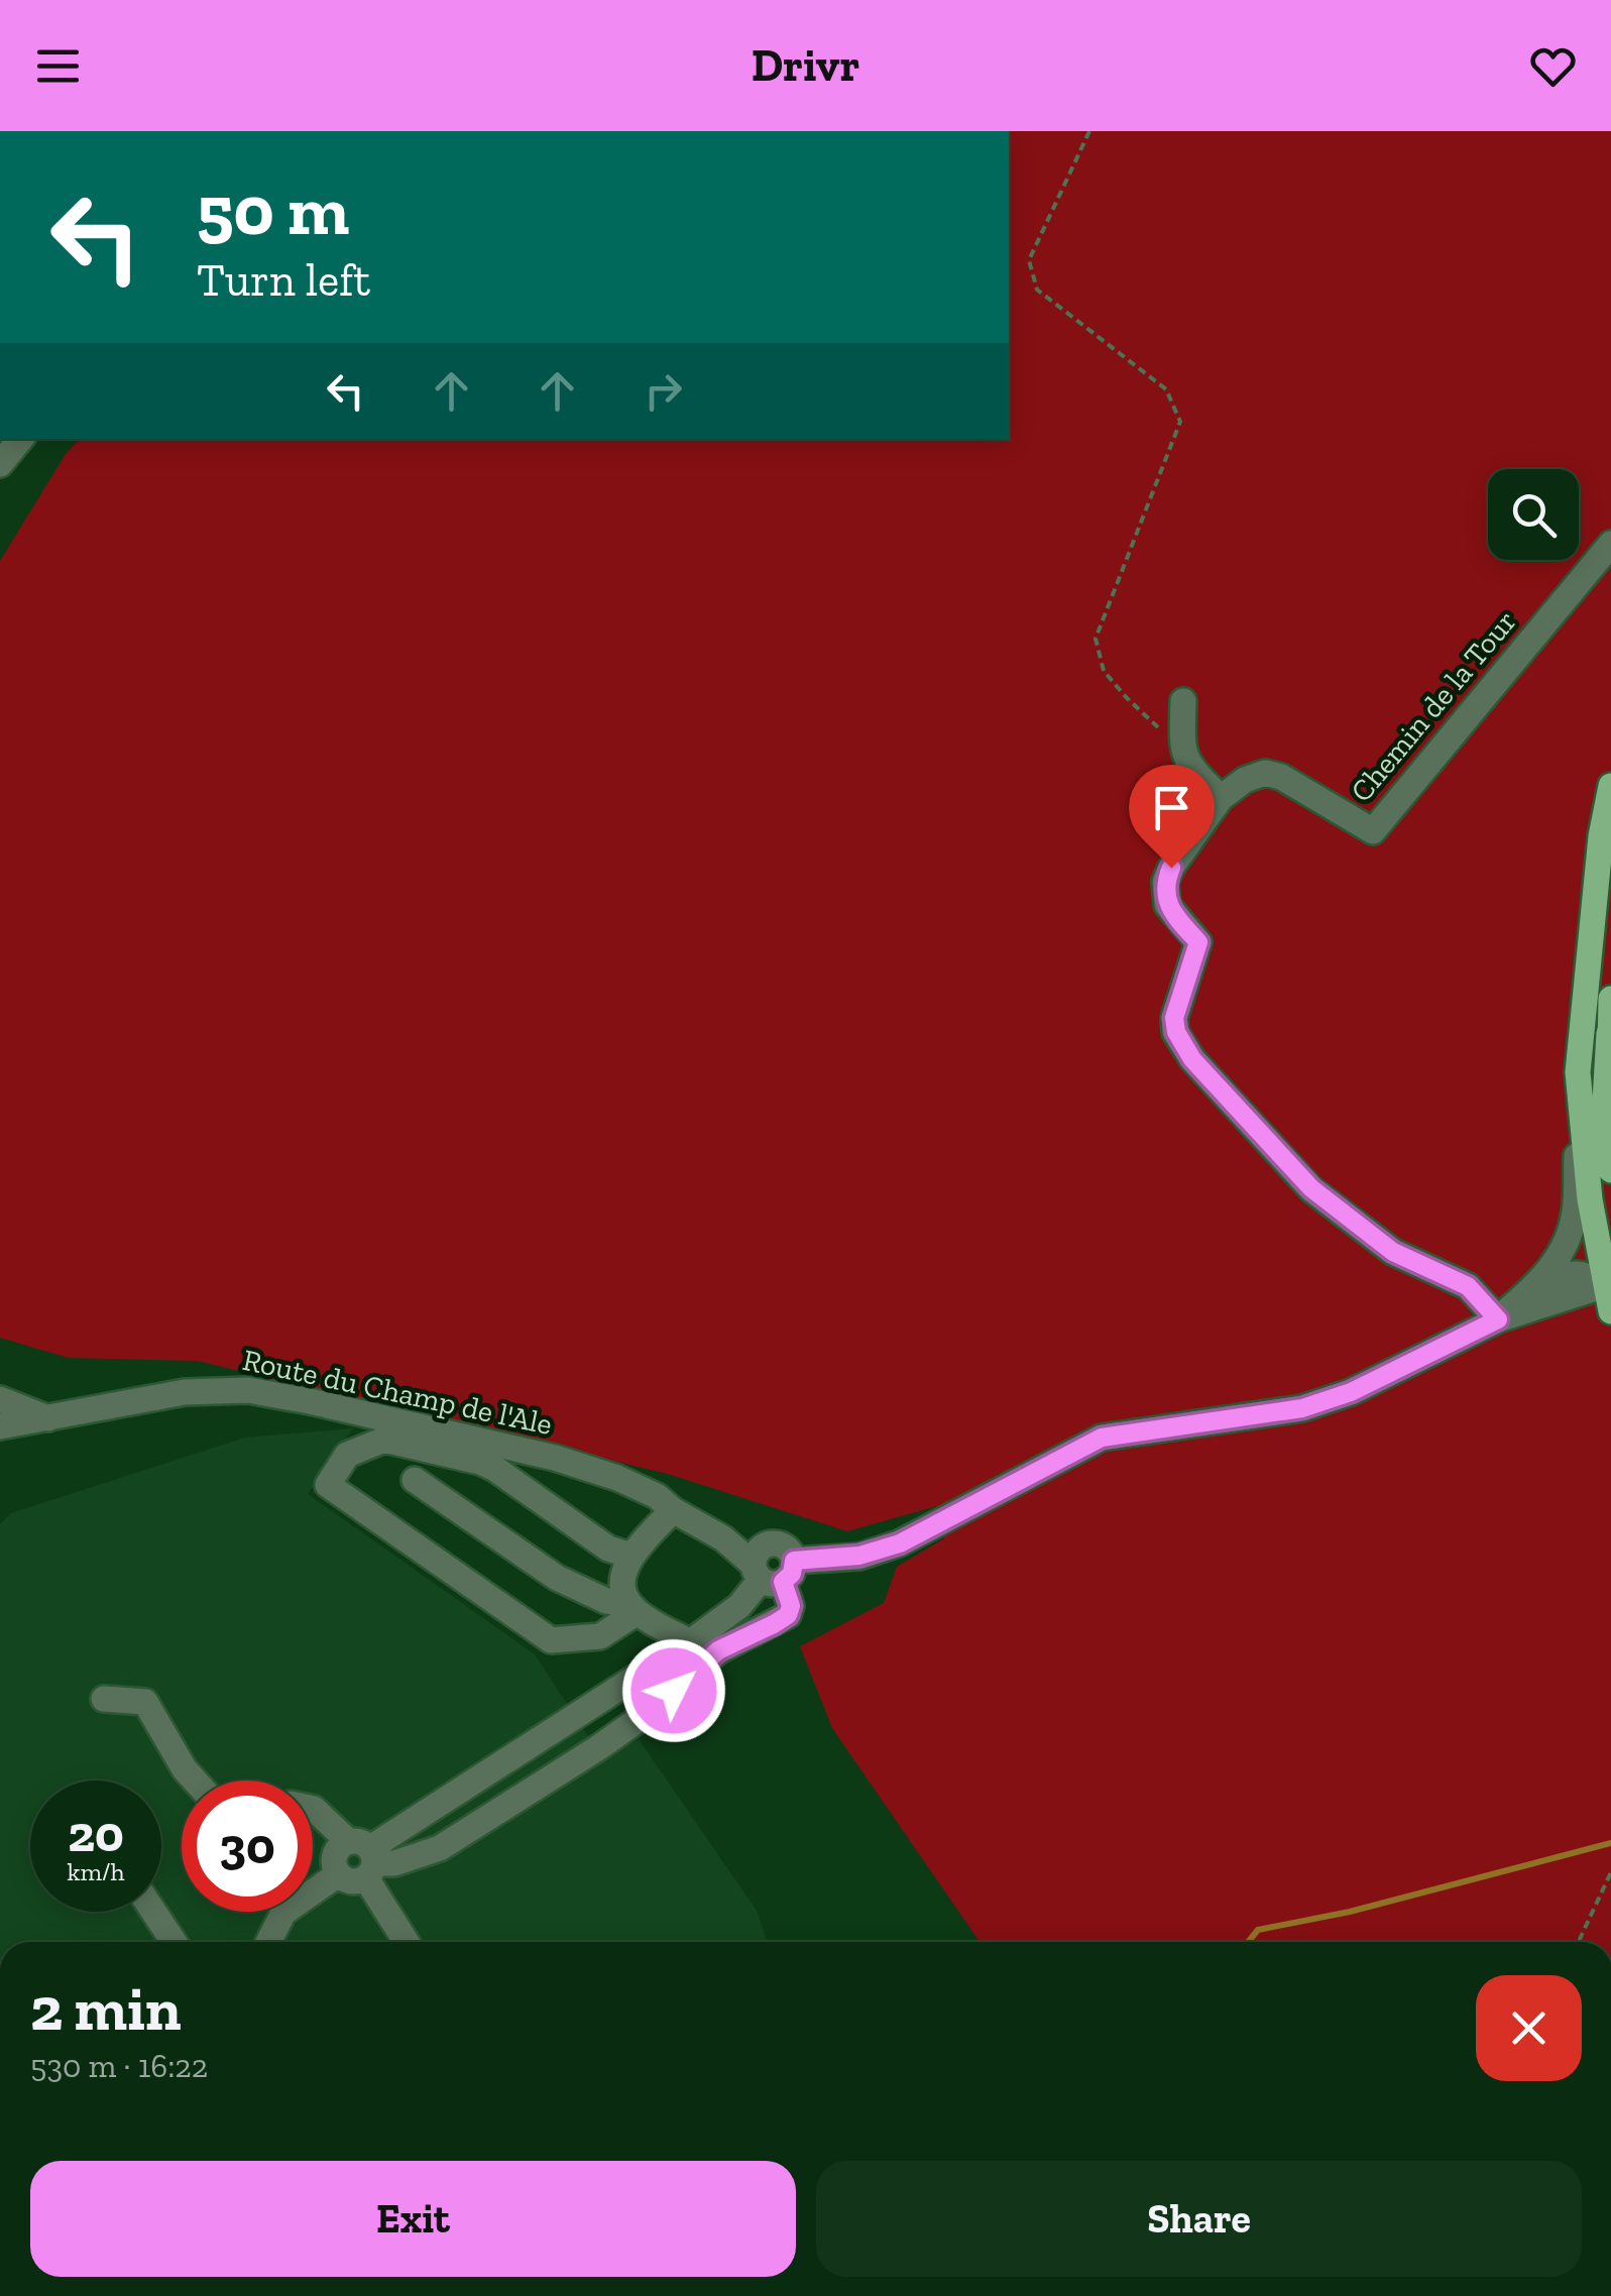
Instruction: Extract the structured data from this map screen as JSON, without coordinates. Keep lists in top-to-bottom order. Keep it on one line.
{"streets":{"street":["Chemin de la Tour","Route du Champ de l'Ale"]},"page":{"header":"Drivr","turn":["50 m","Turn left"],"speed":"20 km/h","limit":"30","heading":["2 min","530 m · 16:22"],"buttons":["Exit","Share"]}}
